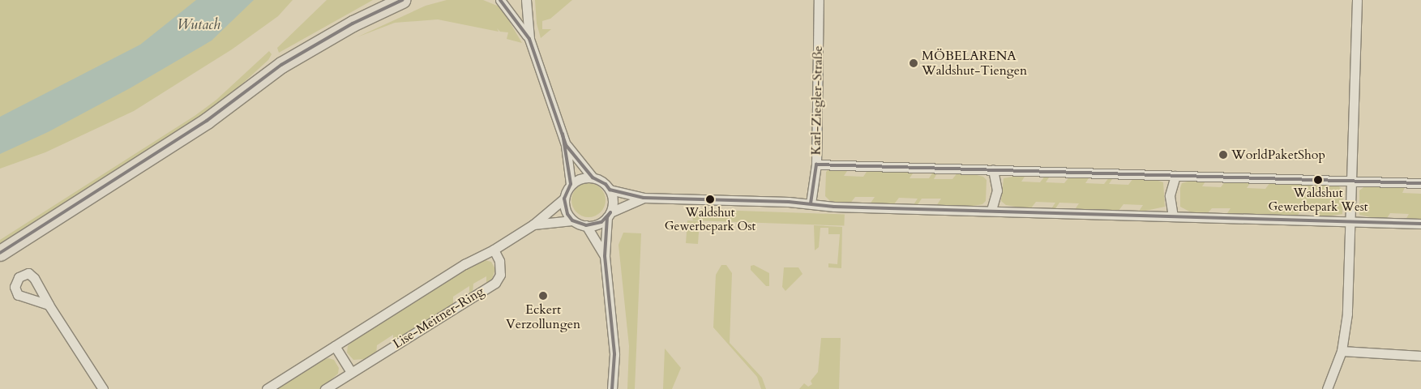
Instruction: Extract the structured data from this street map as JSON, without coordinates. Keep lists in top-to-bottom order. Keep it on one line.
{"streets":{"street":["Karl-Ziegler-Straße","Lise-Meitner-Ring"]},"water":["Wutach"],"places":["MÖBELARENA Waldshut-Tiengen","WorldPaketShop","Waldshut Gewerbepark West","Waldshut Gewerbepark Ost","Eckert Verzollungen"]}
